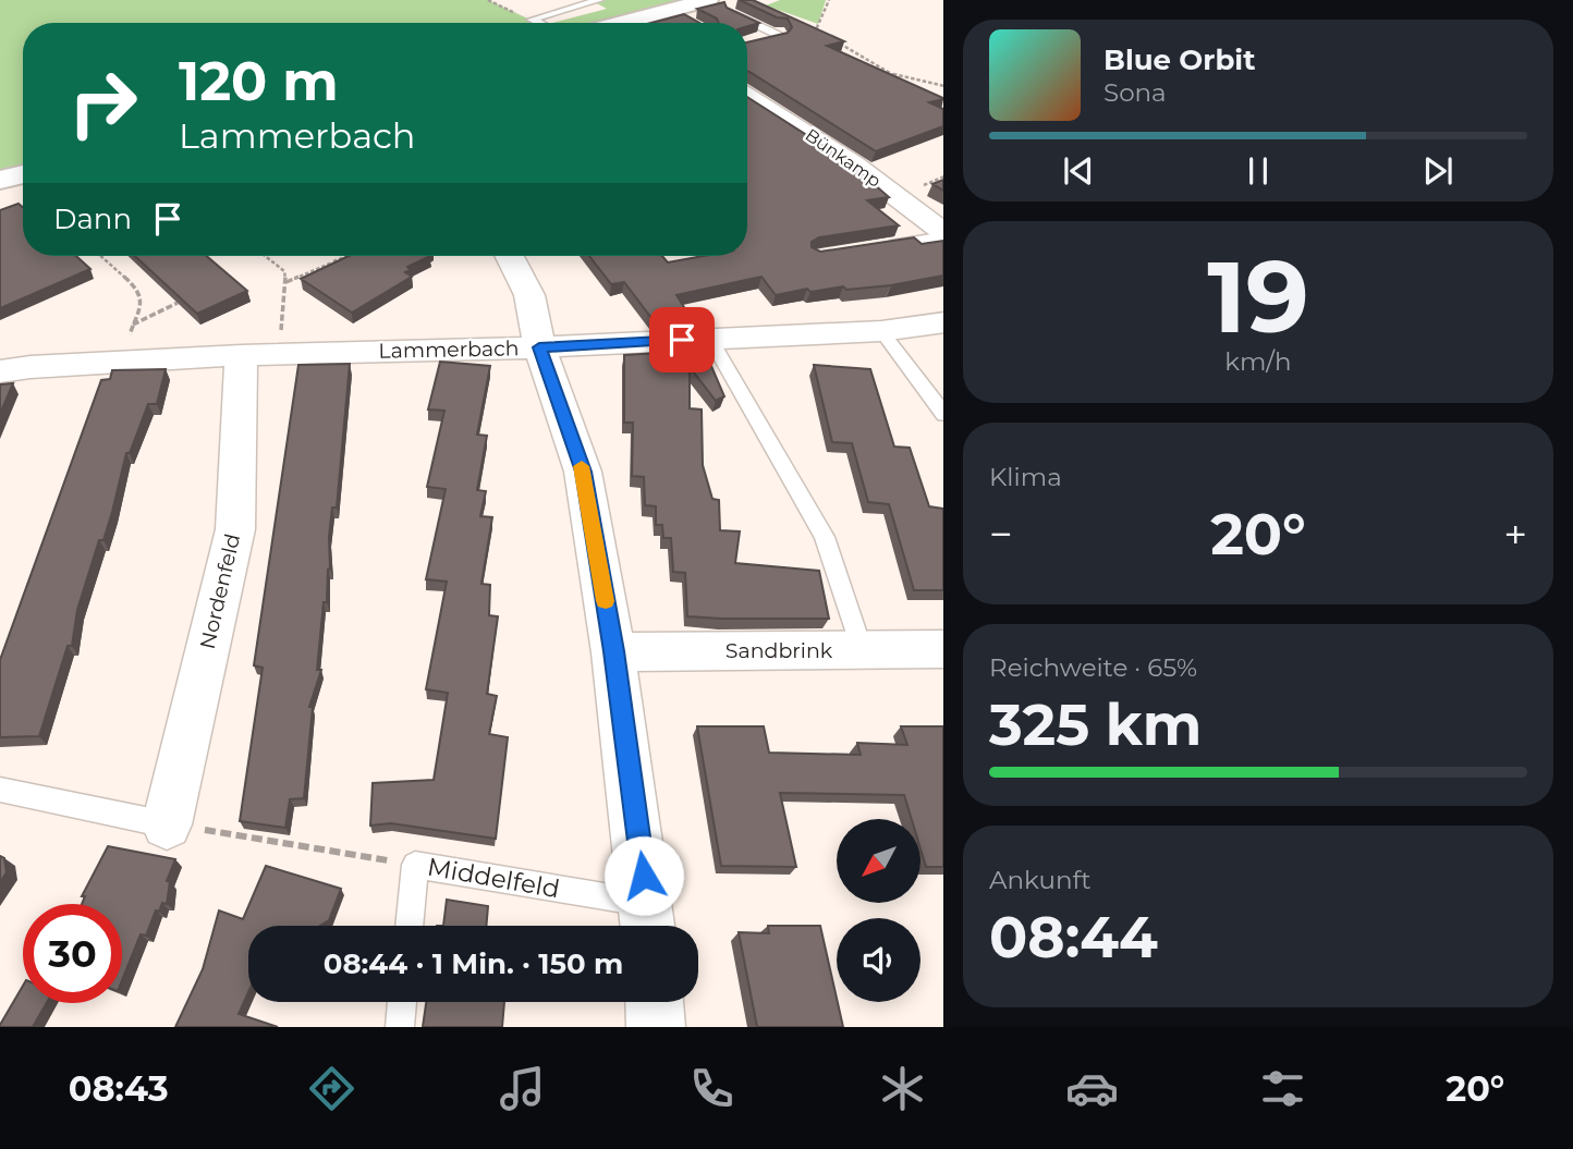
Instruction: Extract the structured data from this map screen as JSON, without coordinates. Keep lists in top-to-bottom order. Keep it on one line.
{"streets":{"street":["Bünkamp","Lammerbach","Nordenfeld","Sandbrink","Middelfeld"]},"crossings":[["Lammerbach","Nordenfeld"],["Lammerbach","Middelfeld"],["Sandbrink","Middelfeld"]],"north":"bottom left","page":{"turn":["120 m","Lammerbach"],"song":["Blue Orbit","Sona"],"then":"Dann","tile":[["19","km/h"],"Klima",["Reichweite · 65%","325 km"],["Ankunft","08:44"]],"heat":["−","20°","+"],"limit":"30","trip":"08:44 · 1 Min. · 150 m","tabs":["08:43","20°"]}}
